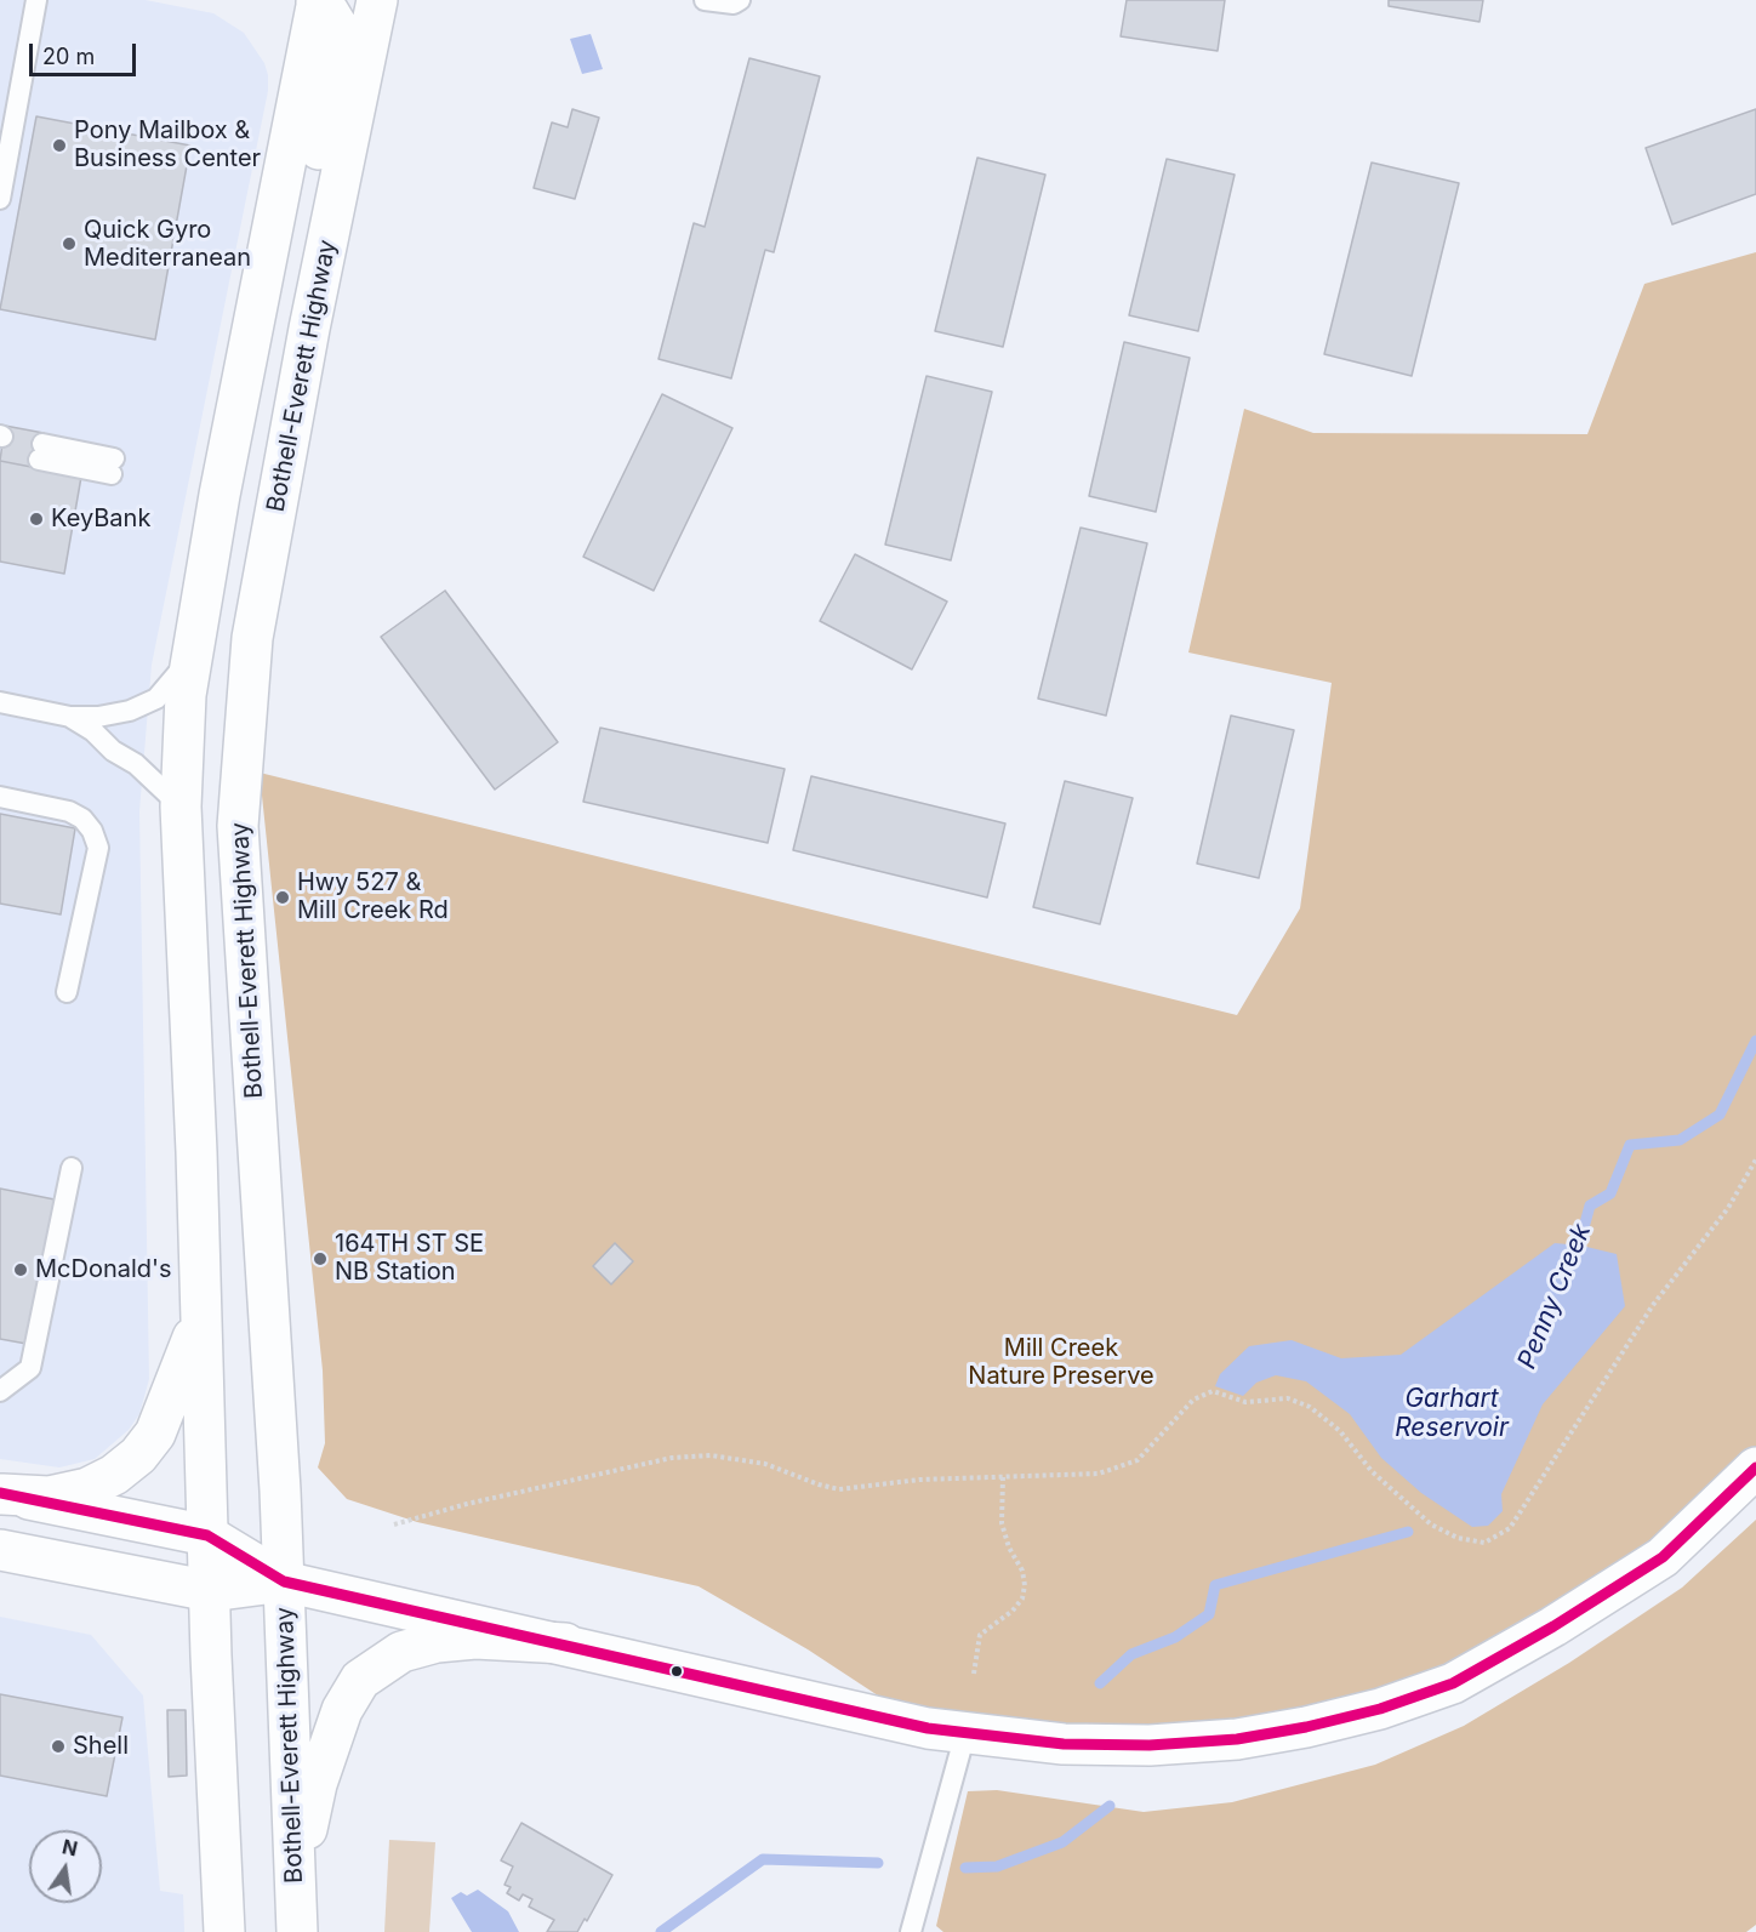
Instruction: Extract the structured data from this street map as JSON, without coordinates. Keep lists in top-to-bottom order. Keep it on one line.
{"streets":{"main road":["Bothell-Everett Highway"]},"water":["Penny Creek","Garhart Reservoir"],"parks":["Mill Creek Nature Preserve"],"places":["Pony Mailbox & Business Center","Quick Gyro Mediterranean","KeyBank","Hwy 527 & Mill Creek Rd","164TH ST SE NB Station","McDonald's","Shell"],"scale_bar":"20 m","north":"top"}
